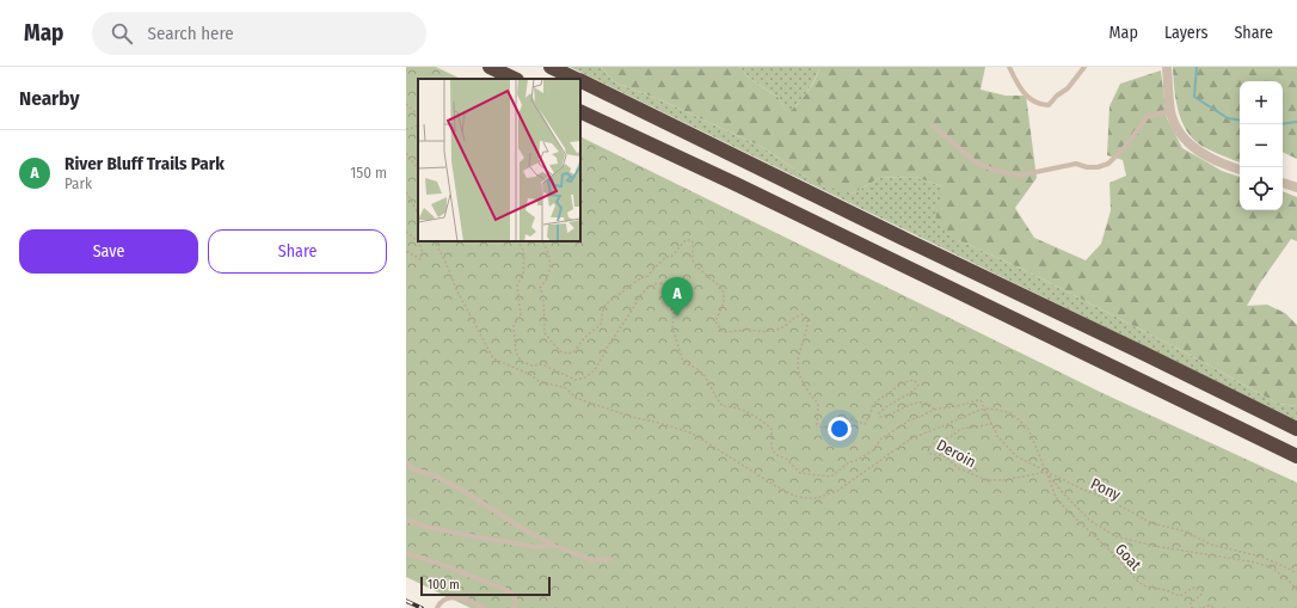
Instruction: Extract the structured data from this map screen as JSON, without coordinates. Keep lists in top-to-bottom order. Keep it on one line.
{"streets":{"path":["Deroin","Pony","Goat"]},"crossings":[["Deroin","Pony"],["Deroin","Goat"],["Pony","Goat"]],"scale_bar":"100 m","page":{"header":"Map","search":"Search here","nav":["Map","Layers","Share"],"heading":"Nearby","map_buttons":["+","−"],"list":[{"mark":"A","name":"River Bluff Trails Park","note":"Park","value":"150 m"}],"buttons":["Save","Share"],"pins":"A","scale":"100 m"}}
